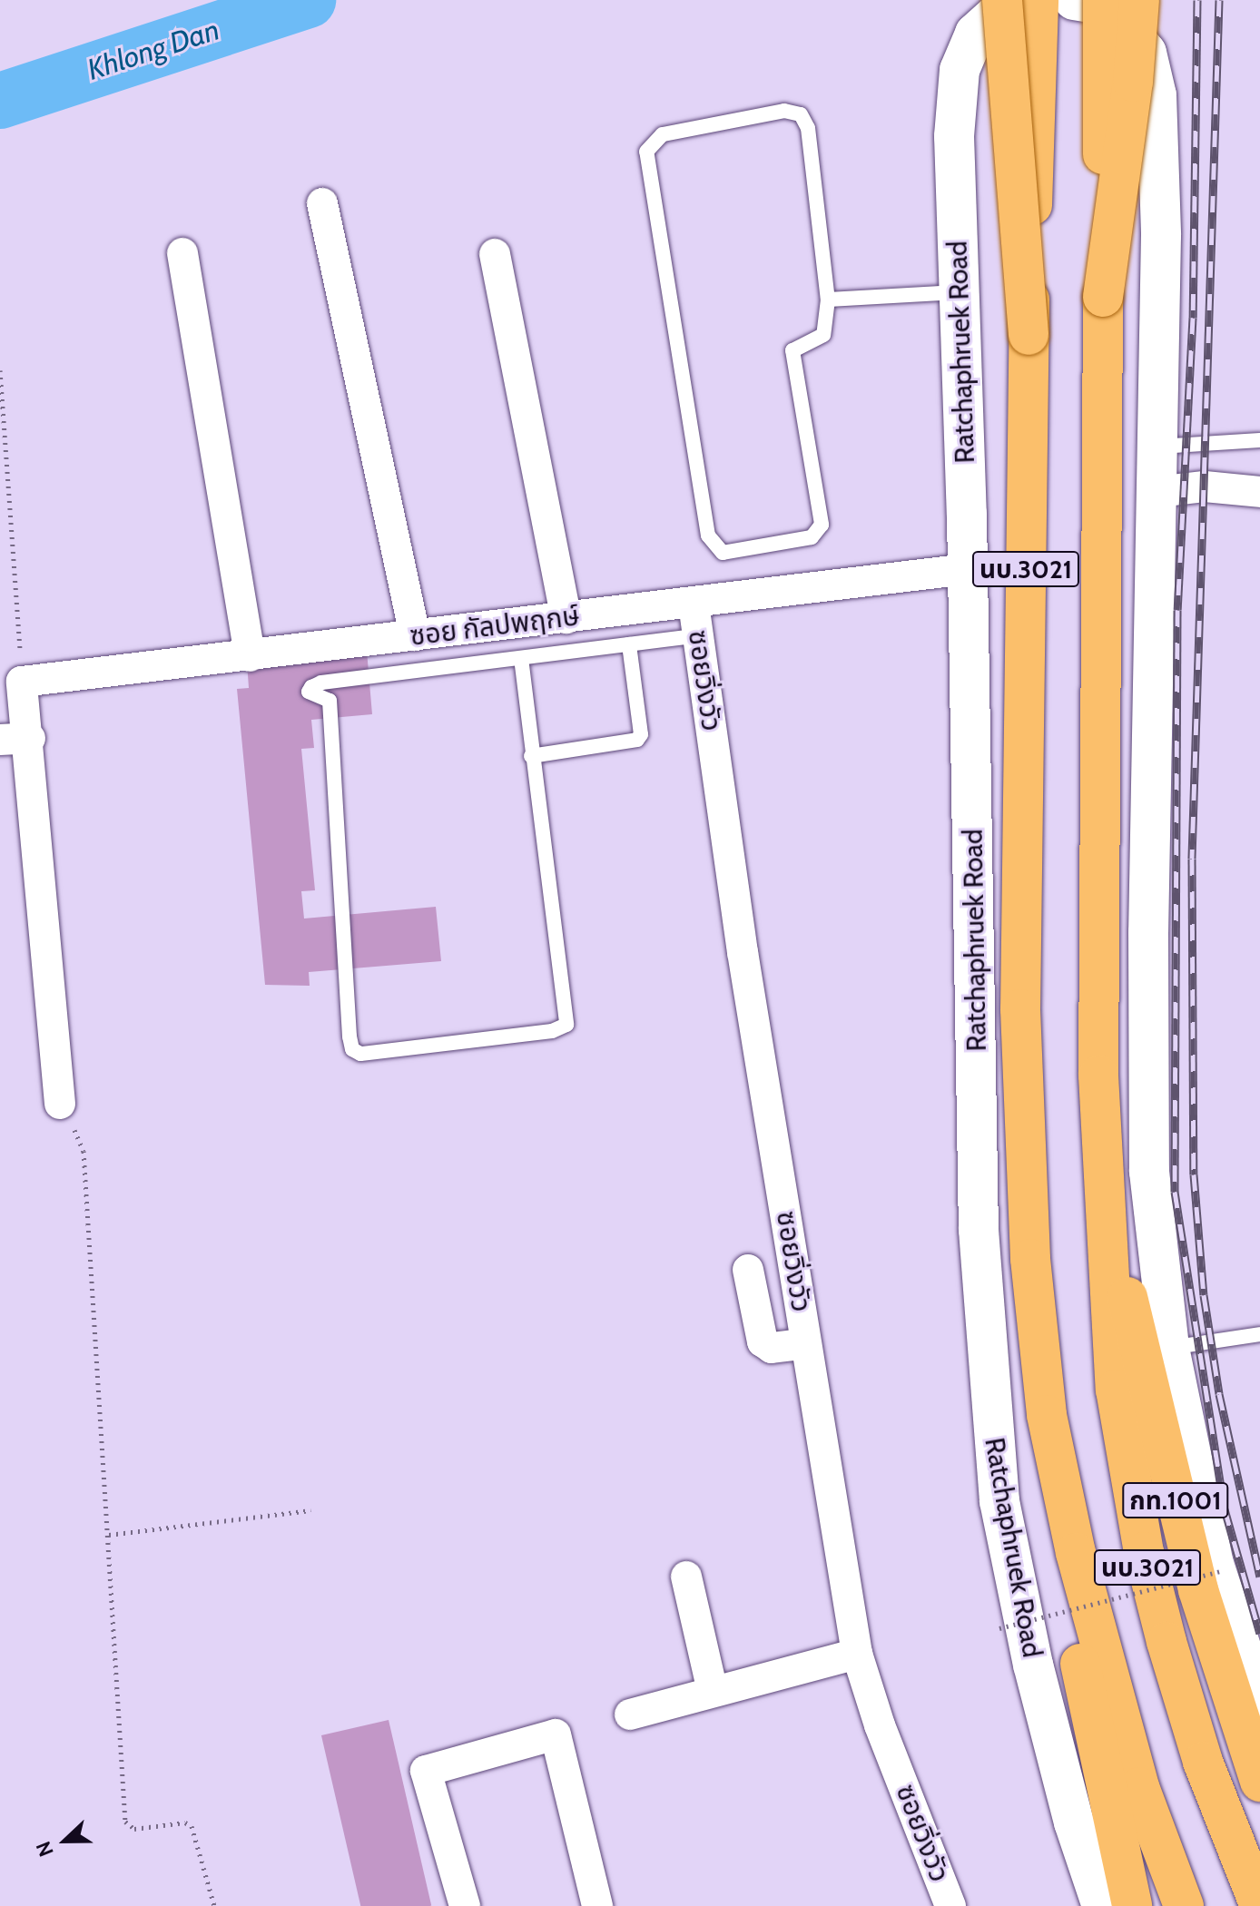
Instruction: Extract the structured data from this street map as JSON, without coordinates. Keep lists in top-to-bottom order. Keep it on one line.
{"streets":{"main road":["Ratchaphruek Road","นบ.3021","กท.1001"],"street":["ซอย กัลปพฤกษ์","ซอยวิ่งวัว"]},"crossings":[["Ratchaphruek Road","ซอย กัลปพฤกษ์"],["นบ.3021","กท.1001"],["ซอย กัลปพฤกษ์","ซอยวิ่งวัว"]],"water":["Khlong Dan"],"north":"left"}
